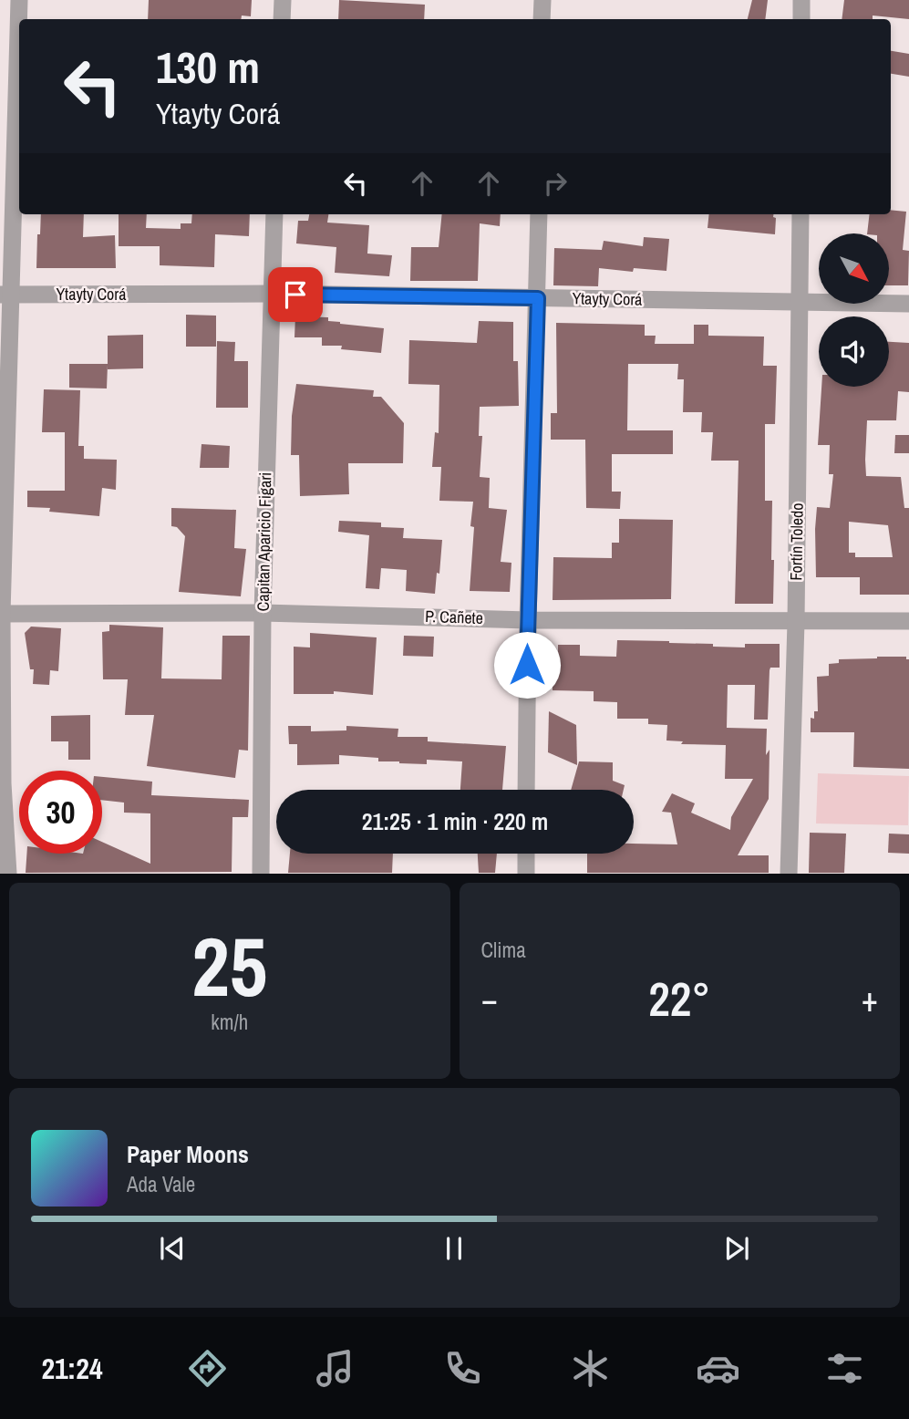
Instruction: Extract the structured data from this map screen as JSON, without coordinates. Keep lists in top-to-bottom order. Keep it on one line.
{"streets":{"street":["Ytayty Corá","Capitan Aparicio Figari","Fortín Toledo","P. Cañete"]},"crossings":[["Ytayty Corá","Capitan Aparicio Figari"],["Ytayty Corá","Fortín Toledo"],["Capitan Aparicio Figari","P. Cañete"],["Fortín Toledo","P. Cañete"]],"north":"bottom right","page":{"turn":["130 m","Ytayty Corá"],"limit":"30","trip":"21:25 · 1 min · 220 m","tile":[["25","km/h"],"Clima"],"heat":["−","22°","+"],"song":["Paper Moons","Ada Vale"],"tabs":"21:24"}}
